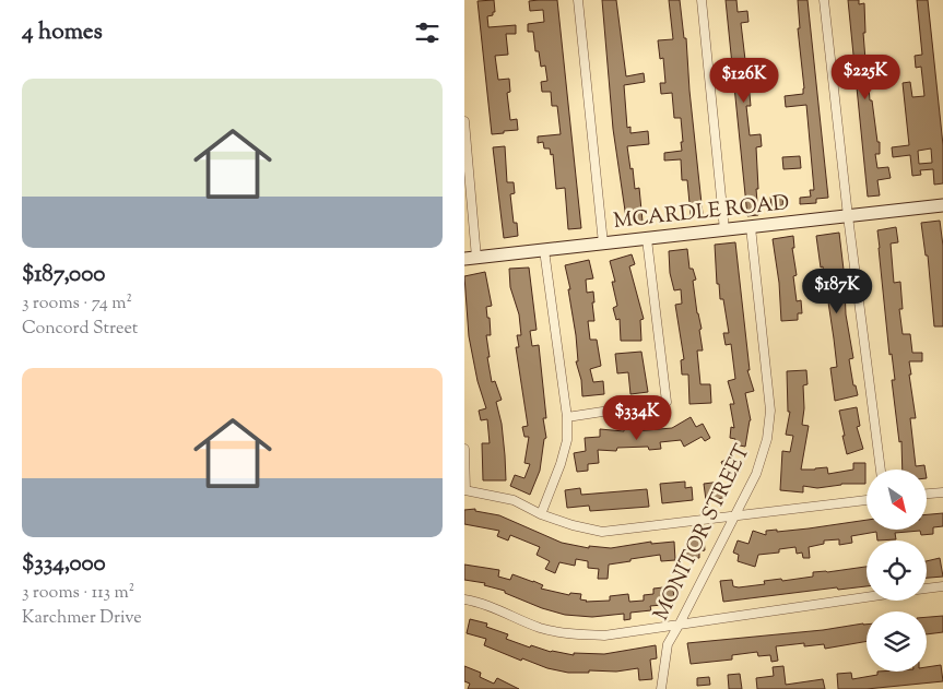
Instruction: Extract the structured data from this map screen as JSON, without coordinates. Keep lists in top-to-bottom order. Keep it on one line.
{"streets":{"main road":["MCARDLE ROAD"],"street":["MONITOR STREET"]},"crossings":[["MCARDLE ROAD","MONITOR STREET"]],"north":"bottom right","page":{"heading":"4 homes","price":["$225K","$126K","$187K","$334K"],"list":[{"name":"$187,000","note":"3 rooms · 74 m² · Concord Street"},{"name":"$334,000","note":"3 rooms · 113 m² · Karchmer Drive"}]}}
